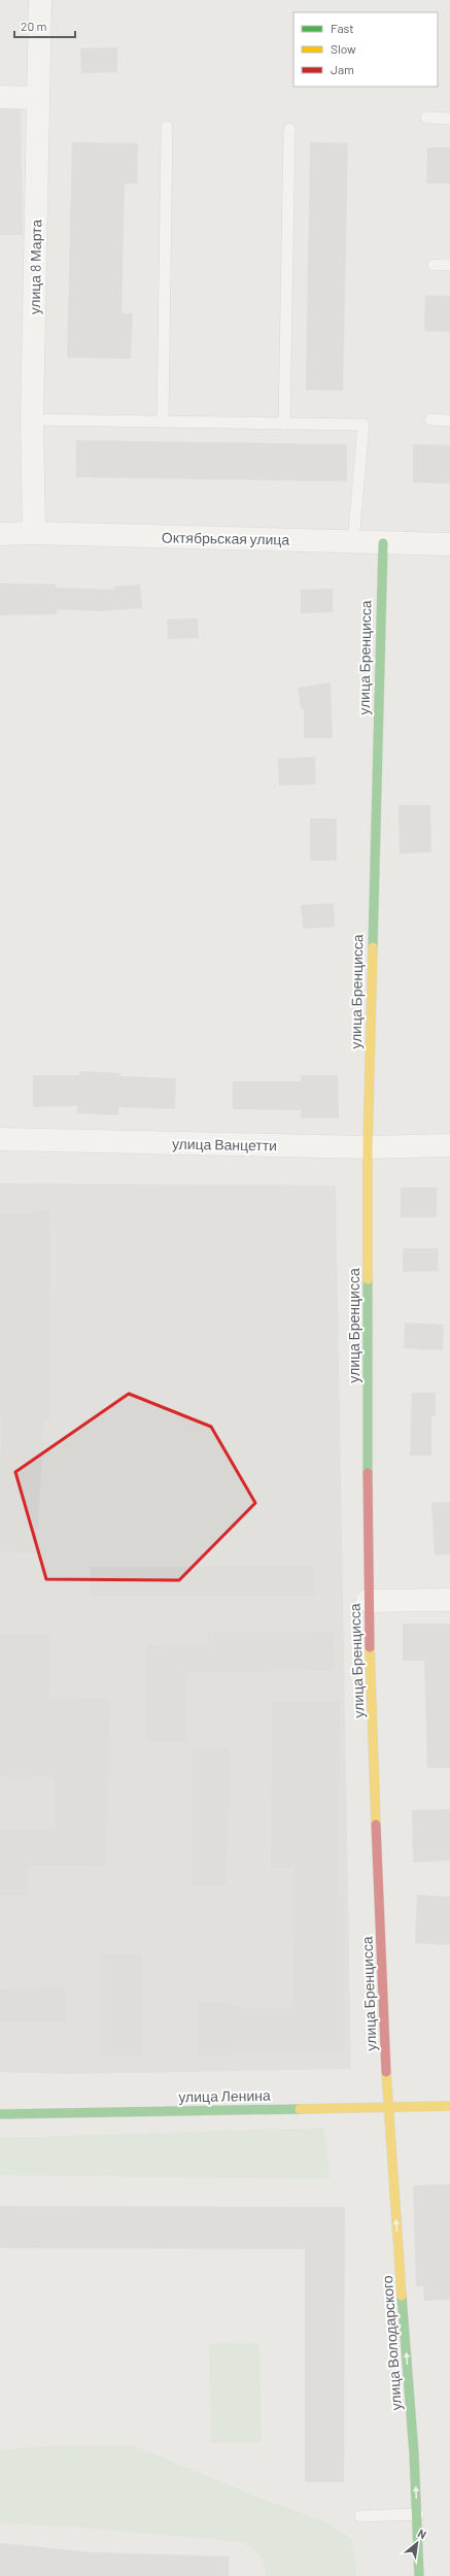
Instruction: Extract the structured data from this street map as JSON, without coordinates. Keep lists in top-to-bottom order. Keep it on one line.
{"streets":{"street":["улица 8 Марта","Октябрьская улица","улица Бренцисса","улица Ванцетти","улица Ленина","улица Володарского"]},"crossings":[["улица 8 Марта","Октябрьская улица"],["Октябрьская улица","улица Бренцисса"],["улица Бренцисса","улица Ванцетти"],["улица Бренцисса","улица Ленина"],["улица Бренцисса","улица Володарского"],["улица Ленина","улица Володарского"]],"one_way":["улица Володарского"],"legend":["Fast","Slow","Jam"],"scale_bar":"20 m","north":"top right"}
